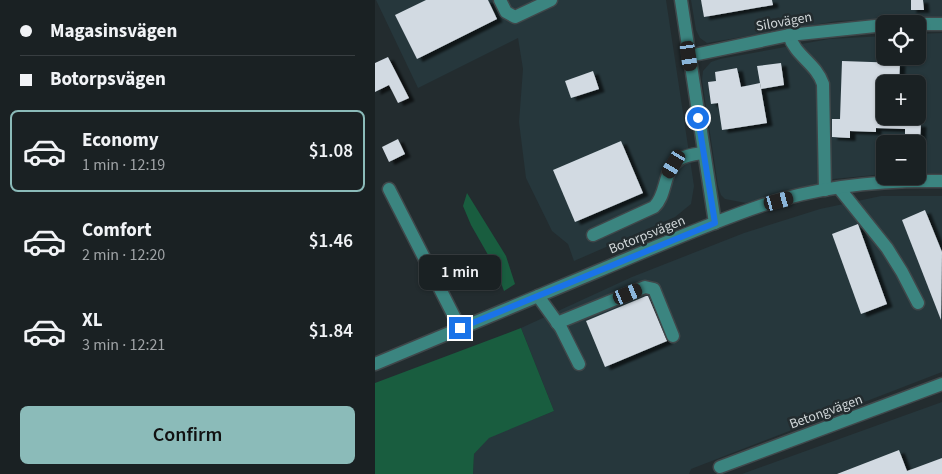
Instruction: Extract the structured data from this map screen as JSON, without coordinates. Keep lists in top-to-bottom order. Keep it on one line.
{"streets":{"street":["Silovägen","Botorpsvägen","Betongvägen"]},"page":{"banner":["Magasinsvägen","Botorpsvägen"],"map_buttons":["+","−"],"list":[{"name":"Economy","note":"1 min · 12:19","value":"$1.08"},{"name":"Comfort","note":"2 min · 12:20","value":"$1.46"},{"name":"XL","note":"3 min · 12:21","value":"$1.84"}],"bubble":"1 min","buttons":"Confirm"}}
